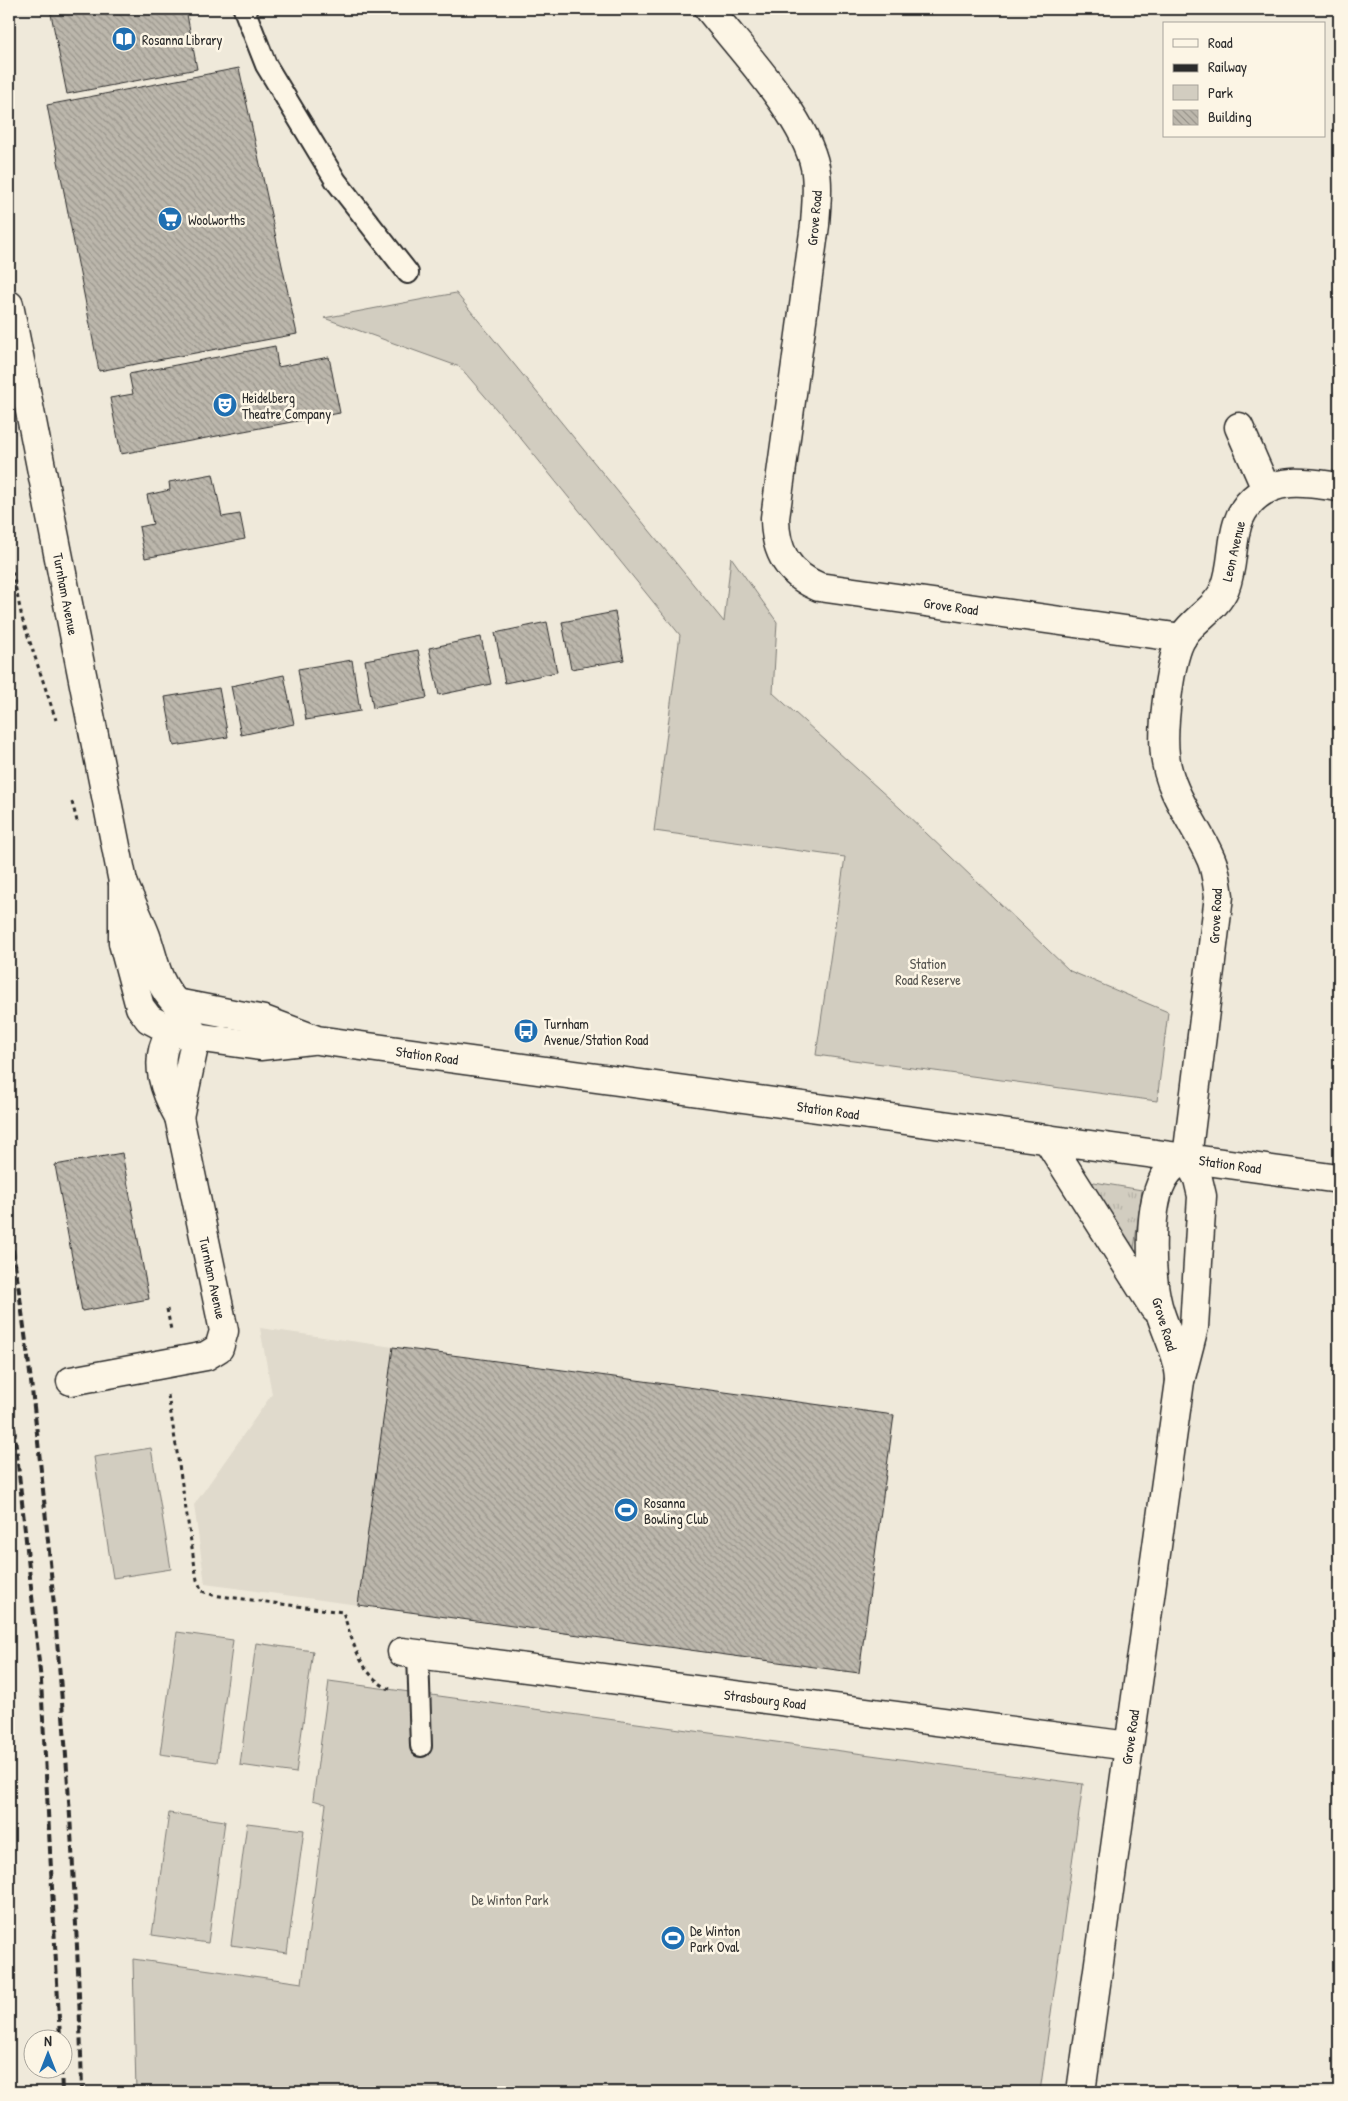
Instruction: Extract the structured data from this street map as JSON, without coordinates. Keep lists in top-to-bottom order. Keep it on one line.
{"streets":{"street":["Grove Road","Leon Avenue","Turnham Avenue","Station Road","Strasbourg Road"]},"crossings":[["Grove Road","Leon Avenue"],["Grove Road","Station Road"],["Grove Road","Strasbourg Road"],["Turnham Avenue","Station Road"]],"parks":["Station Road Reserve","De Winton Park"],"places":{"library":["Rosanna Library"],"supermarket":["Woolworths"],"theatre":["Heidelberg Theatre Company"],"bus stop":["Turnham Avenue/Station Road"],"sports":["Rosanna Bowling Club","De Winton Park Oval"]},"legend":["Road","Railway","Park","Building"],"north":"top"}
